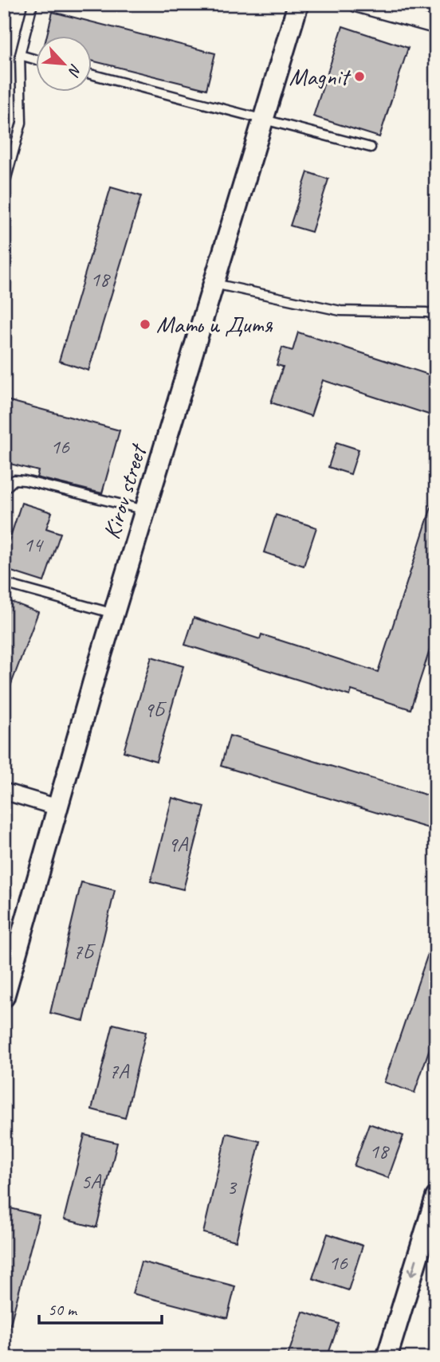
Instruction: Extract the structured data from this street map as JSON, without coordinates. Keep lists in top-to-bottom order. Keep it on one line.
{"streets":{"street":["Kirov street"]},"places":["Magnit","Мать и Дитя"],"house_numbers":["18","16","14","9Б","9А","7Б","7А","18","5А","3","16"],"scale_bar":"50 m","north":"bottom right"}
